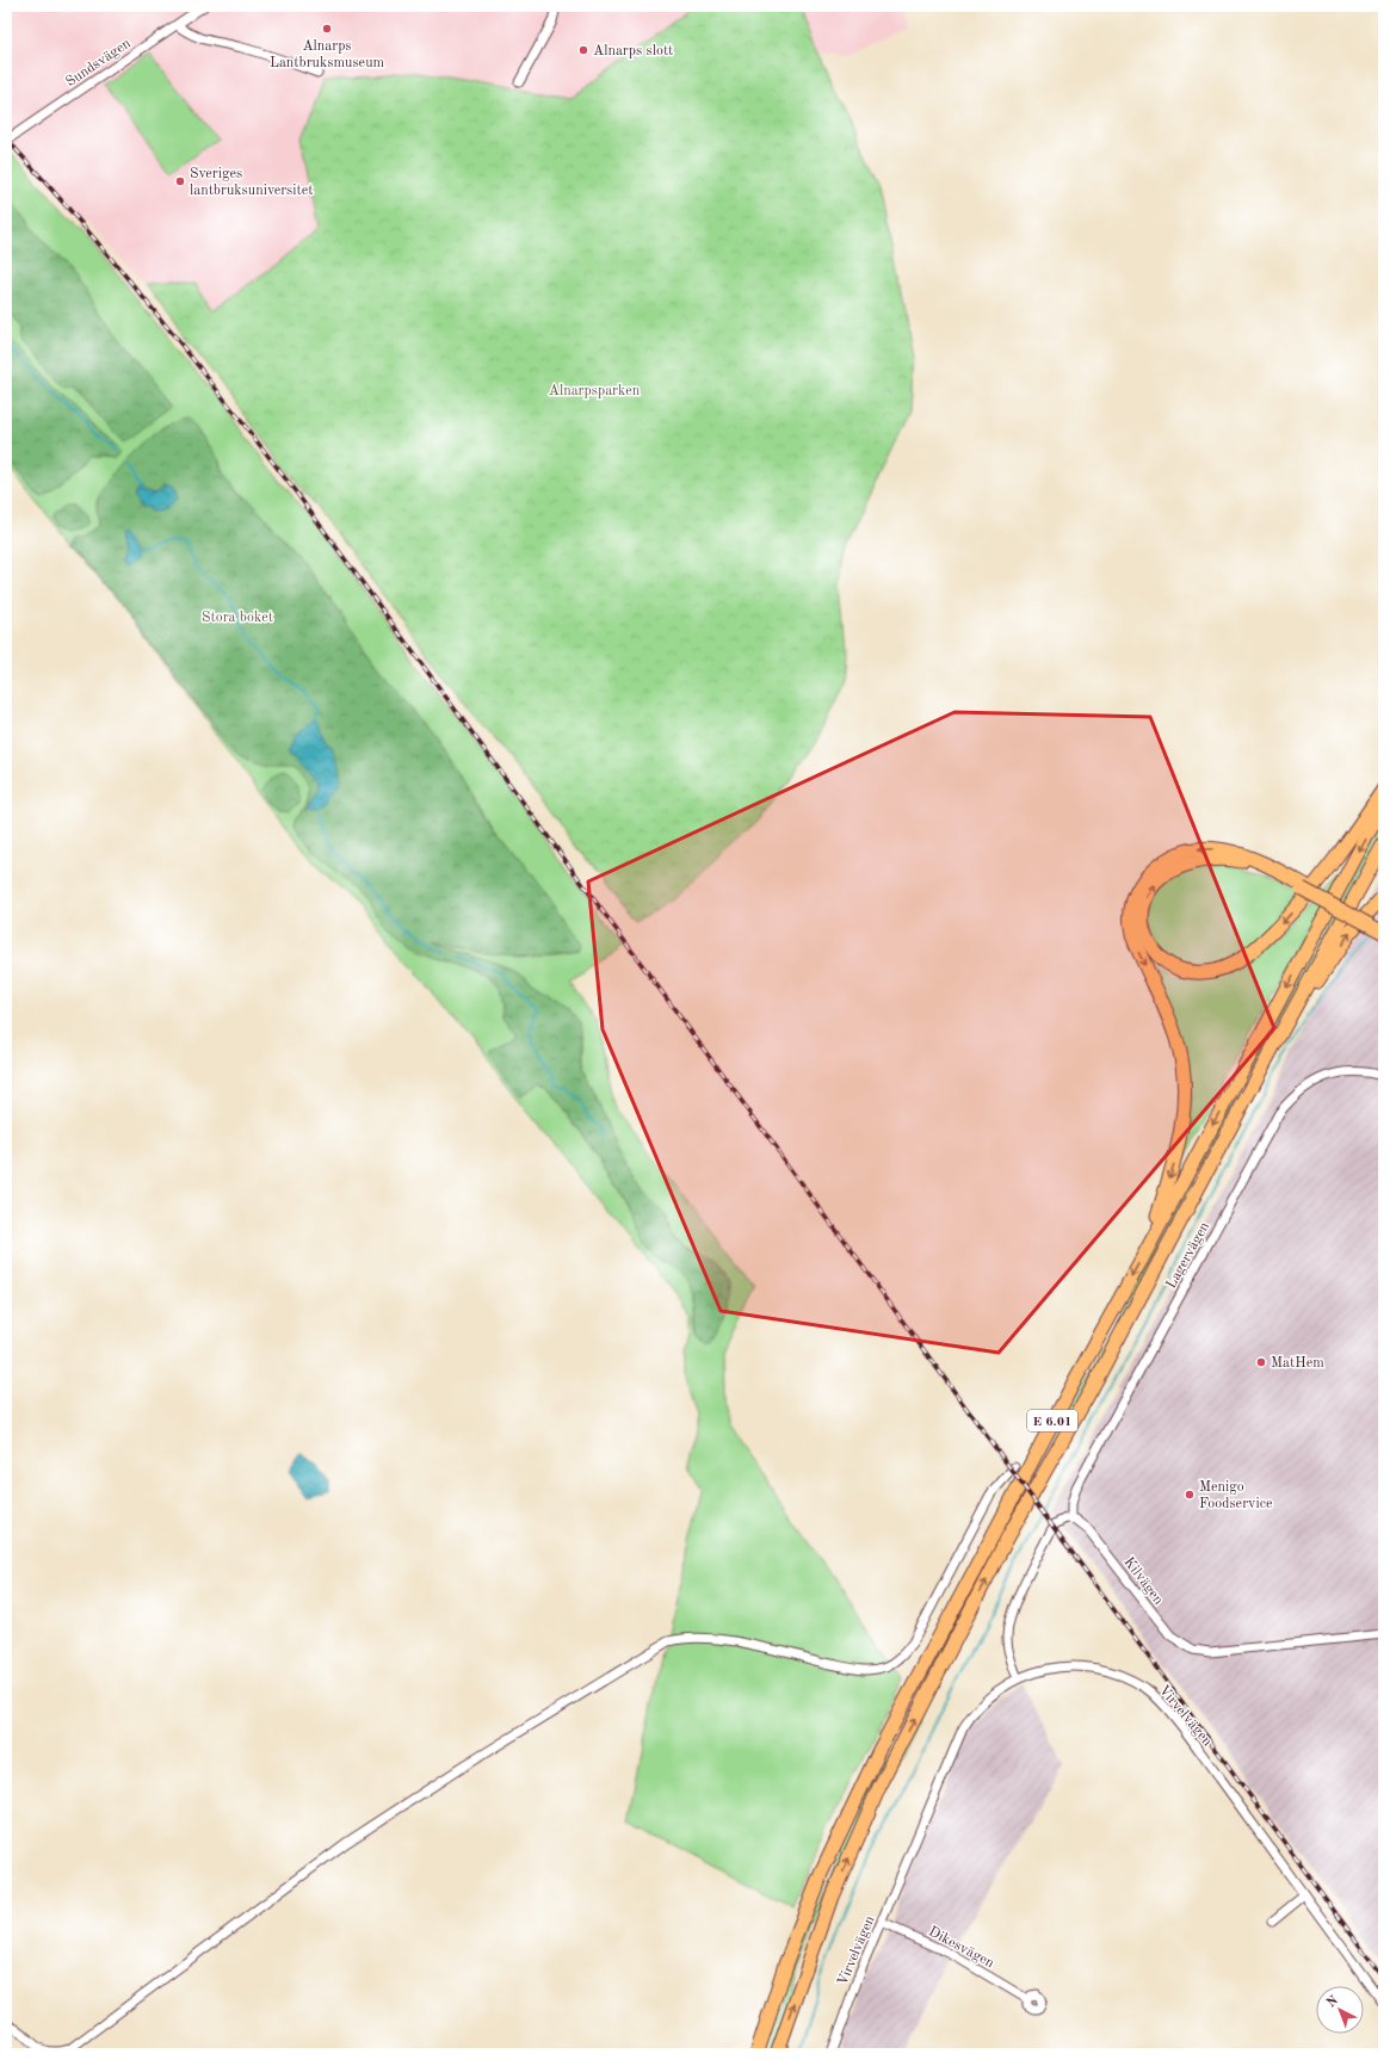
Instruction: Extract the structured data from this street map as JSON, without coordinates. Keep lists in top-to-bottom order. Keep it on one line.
{"streets":{"highway":["E 6.01"],"street":["Sundsvägen","Lagervägen","Kilvägen","Virvelvägen","Dikesvägen"]},"crossings":[["Lagervägen","Kilvägen"],["Virvelvägen","Dikesvägen"]],"parks":["Alnarpsparken","Stora boket"],"places":["Alnarps Lantbruksmuseum","Alnarps slott","Sveriges lantbruksuniversitet","MatHem","Menigo Foodservice"],"north":"top left"}
